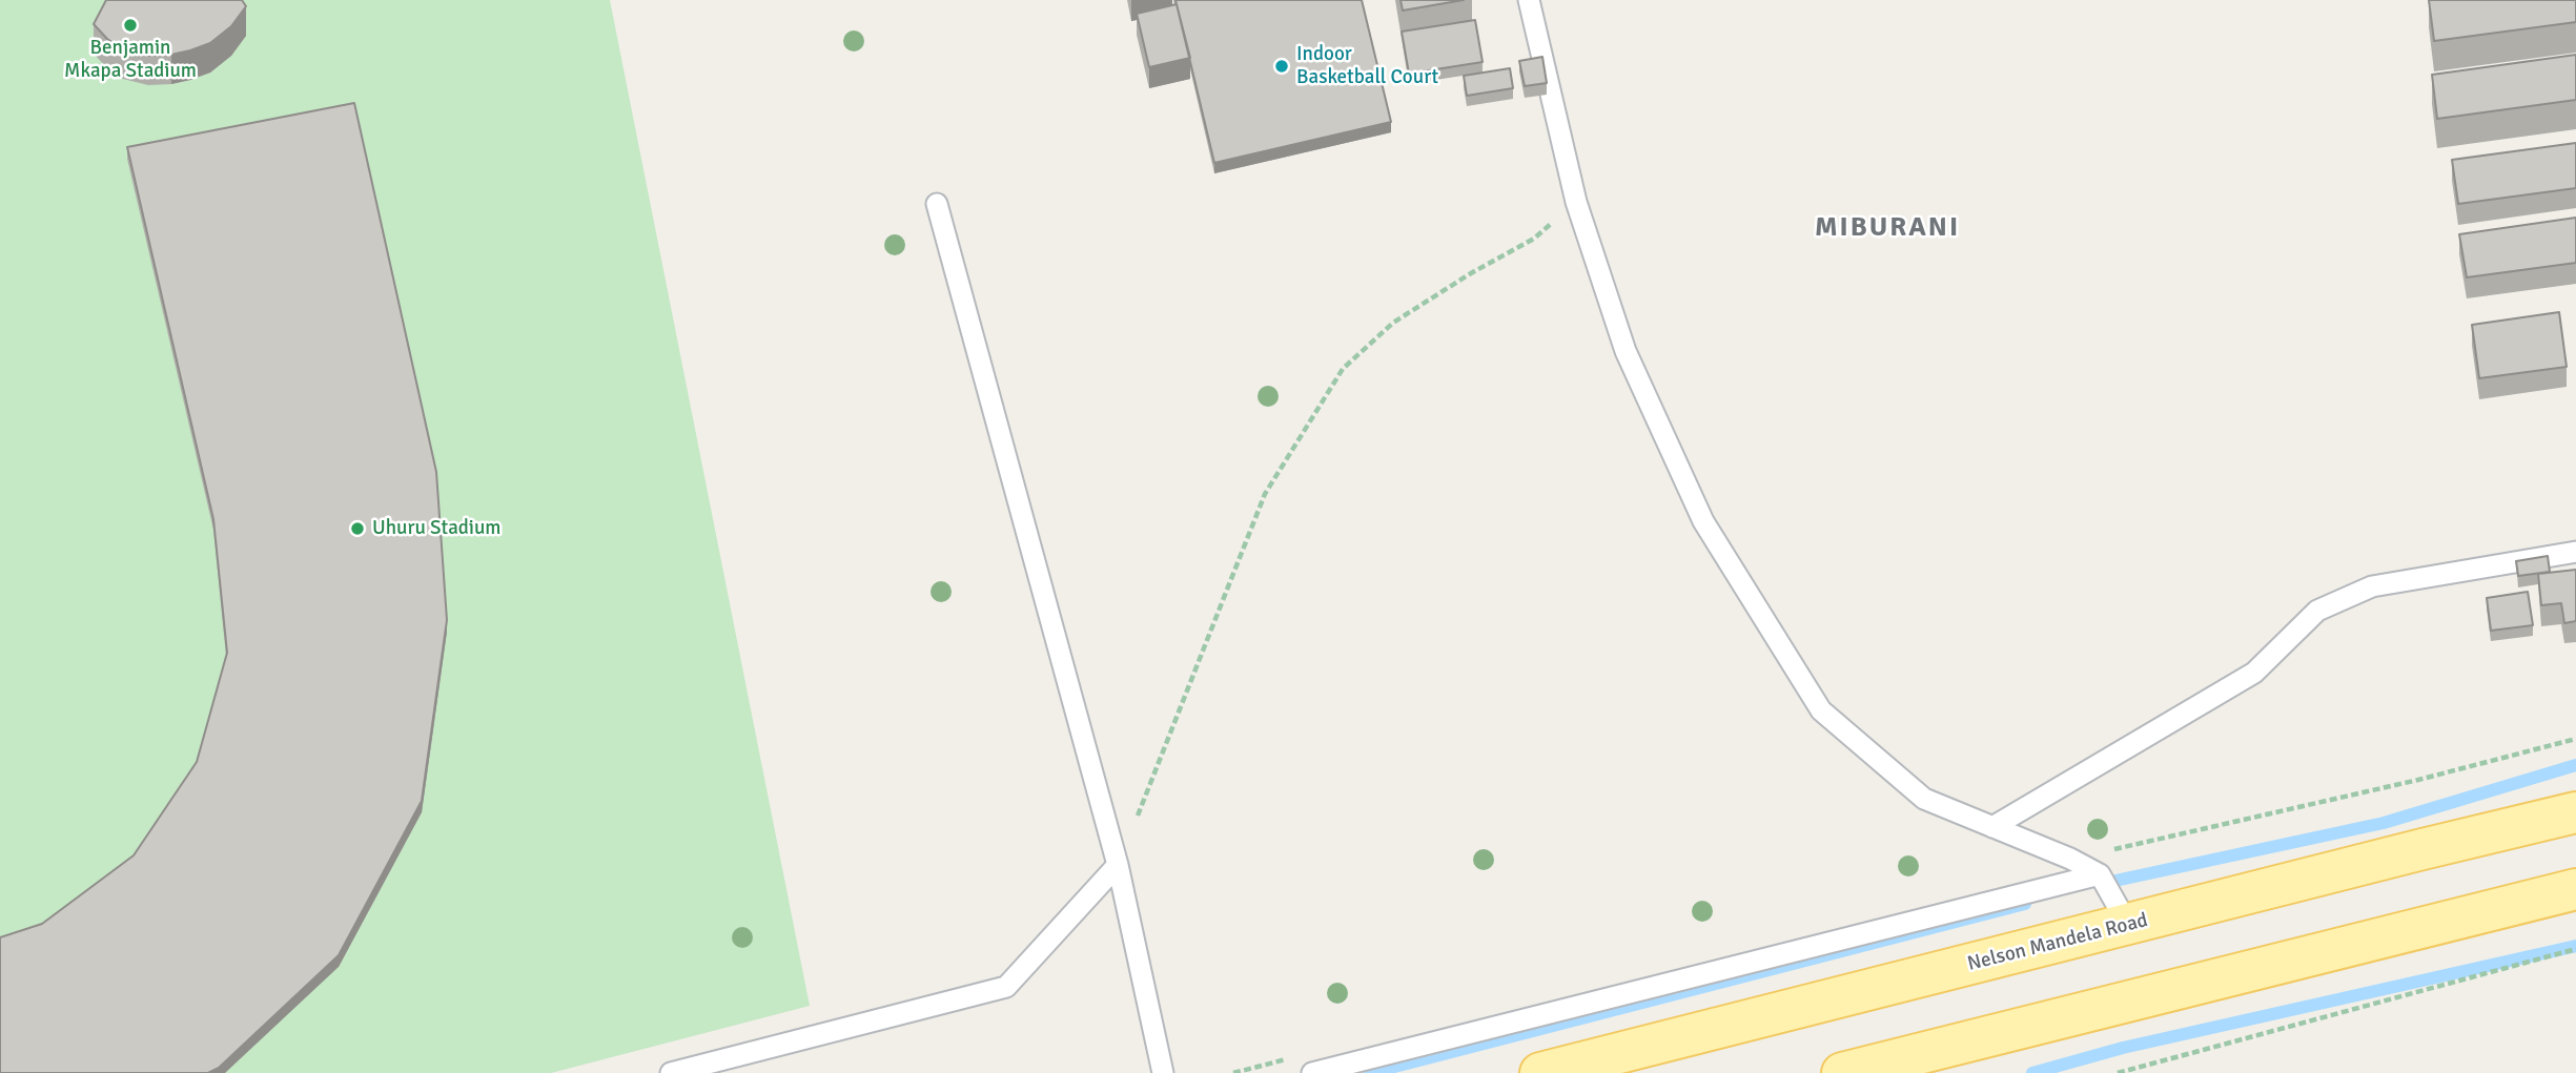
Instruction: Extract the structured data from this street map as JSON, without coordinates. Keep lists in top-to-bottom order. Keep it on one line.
{"streets":{"main road":["Nelson Mandela Road"]},"districts":["MIBURANI"],"places":["Benjamin Mkapa Stadium","Indoor Basketball Court","Uhuru Stadium"]}
